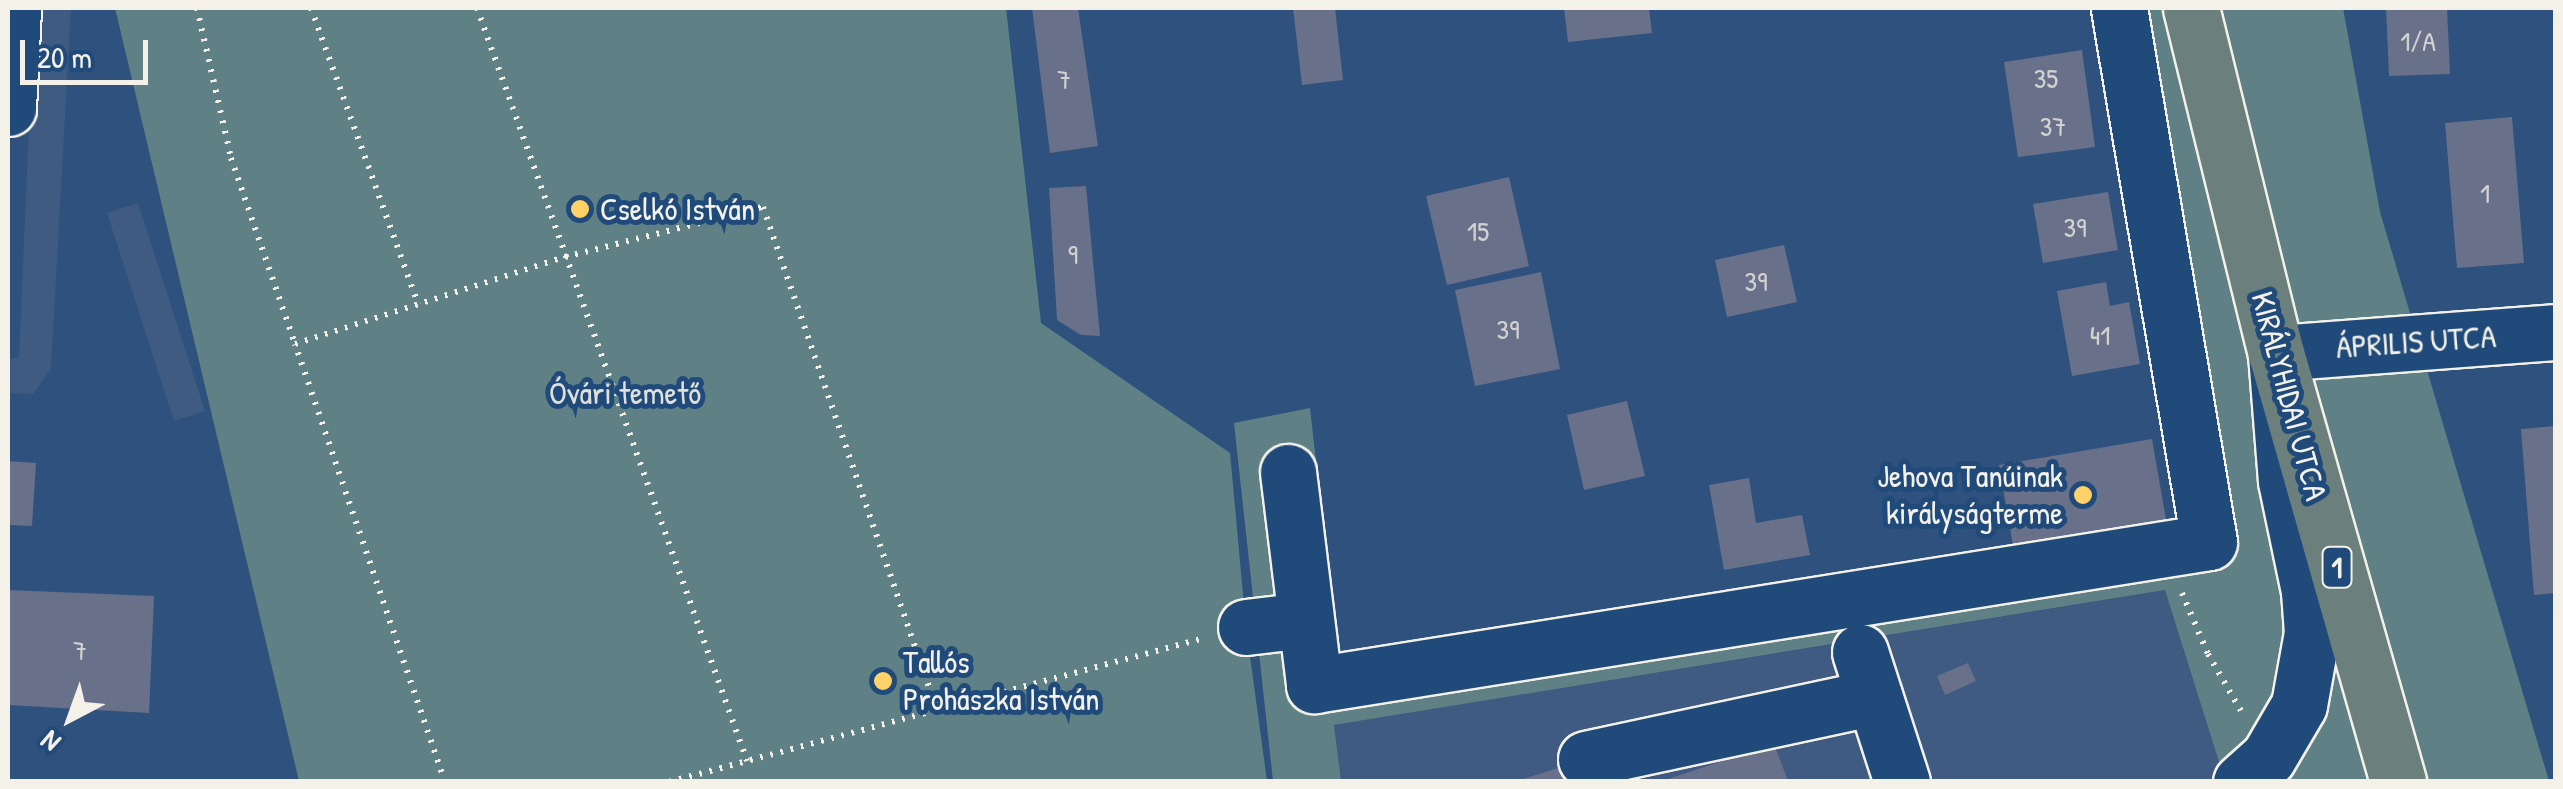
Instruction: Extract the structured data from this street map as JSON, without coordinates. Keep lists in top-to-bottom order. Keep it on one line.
{"streets":{"main road":["KIRÁLYHIDAI UTCA","1"],"street":["ÁPRILIS UTCA"]},"crossings":[["ÁPRILIS UTCA","KIRÁLYHIDAI UTCA"]],"parks":["Óvári temető"],"places":["Cselkó István","Jehova Tanúinak királyságterme","Tallós Prohászka István"],"house_numbers":["1/A","35","7","37","1","39","15","9","39","39","41","7"],"scale_bar":"20 m","north":"bottom left"}
